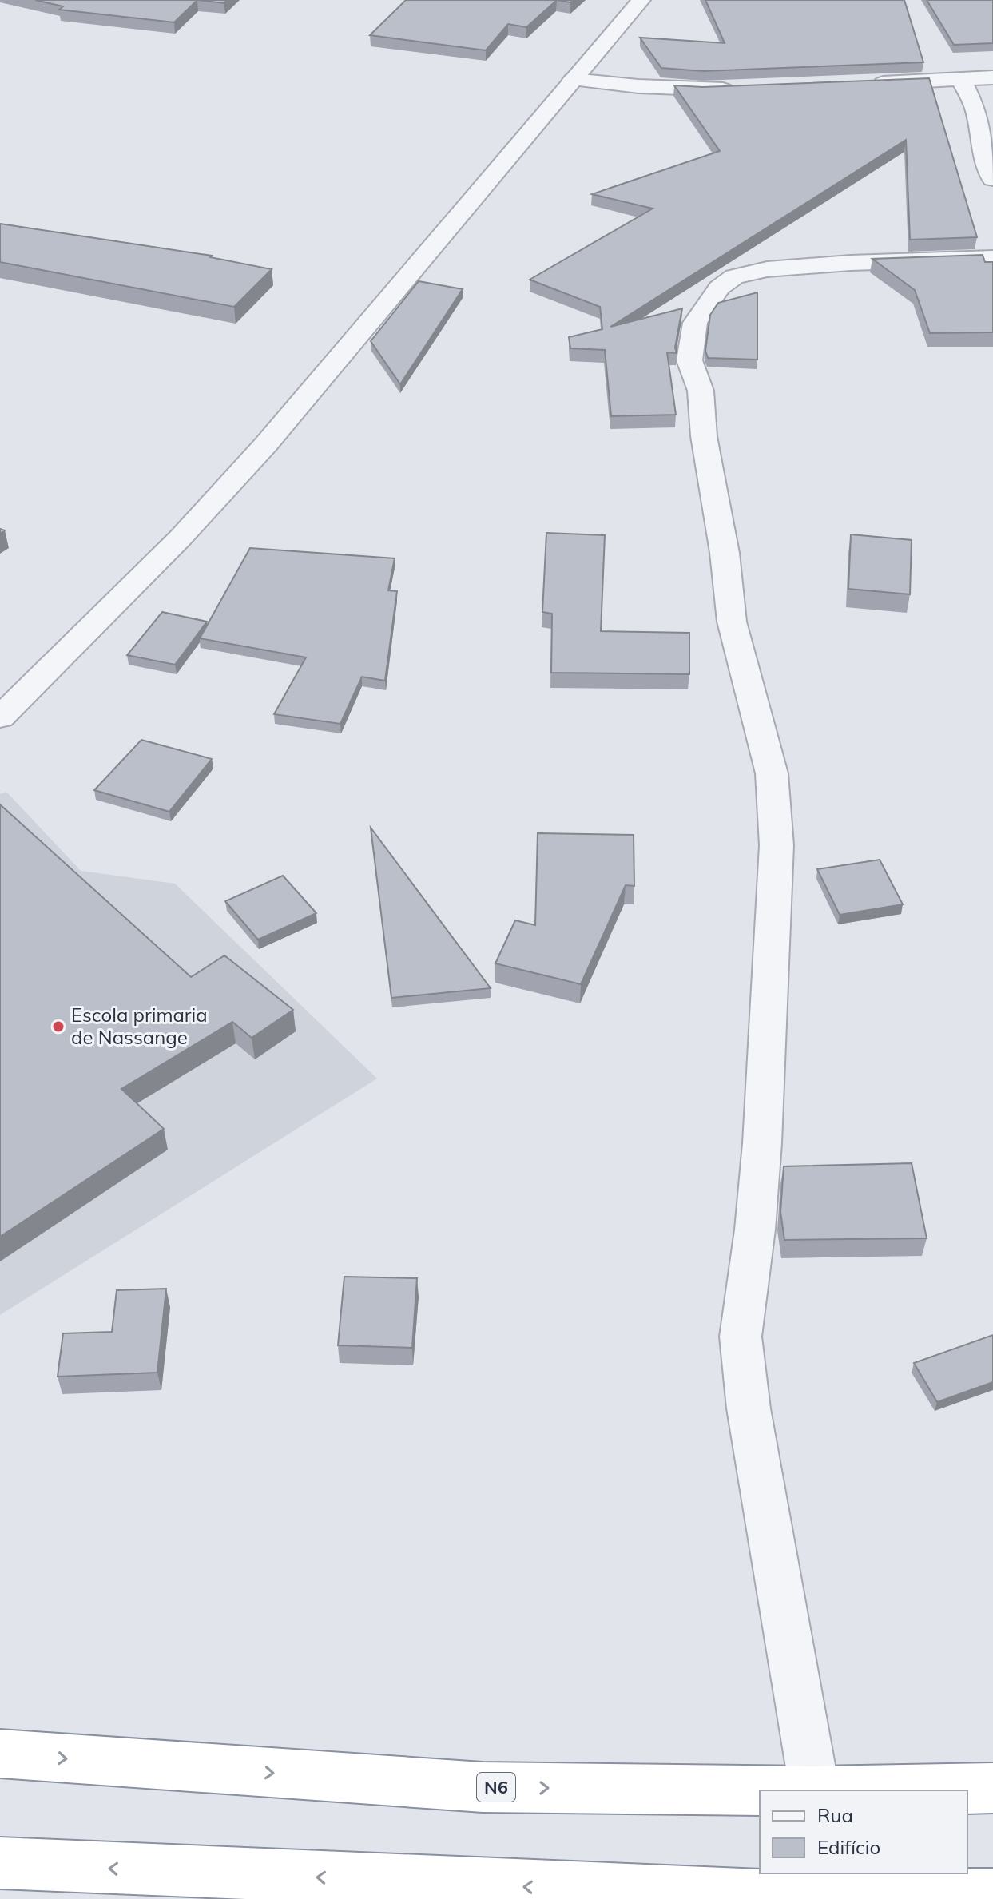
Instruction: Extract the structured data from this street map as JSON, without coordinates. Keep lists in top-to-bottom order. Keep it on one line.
{"streets":{"highway":["N6"]},"places":["Escola primaria de Nassange"],"legend":["Rua","Edifício"]}
